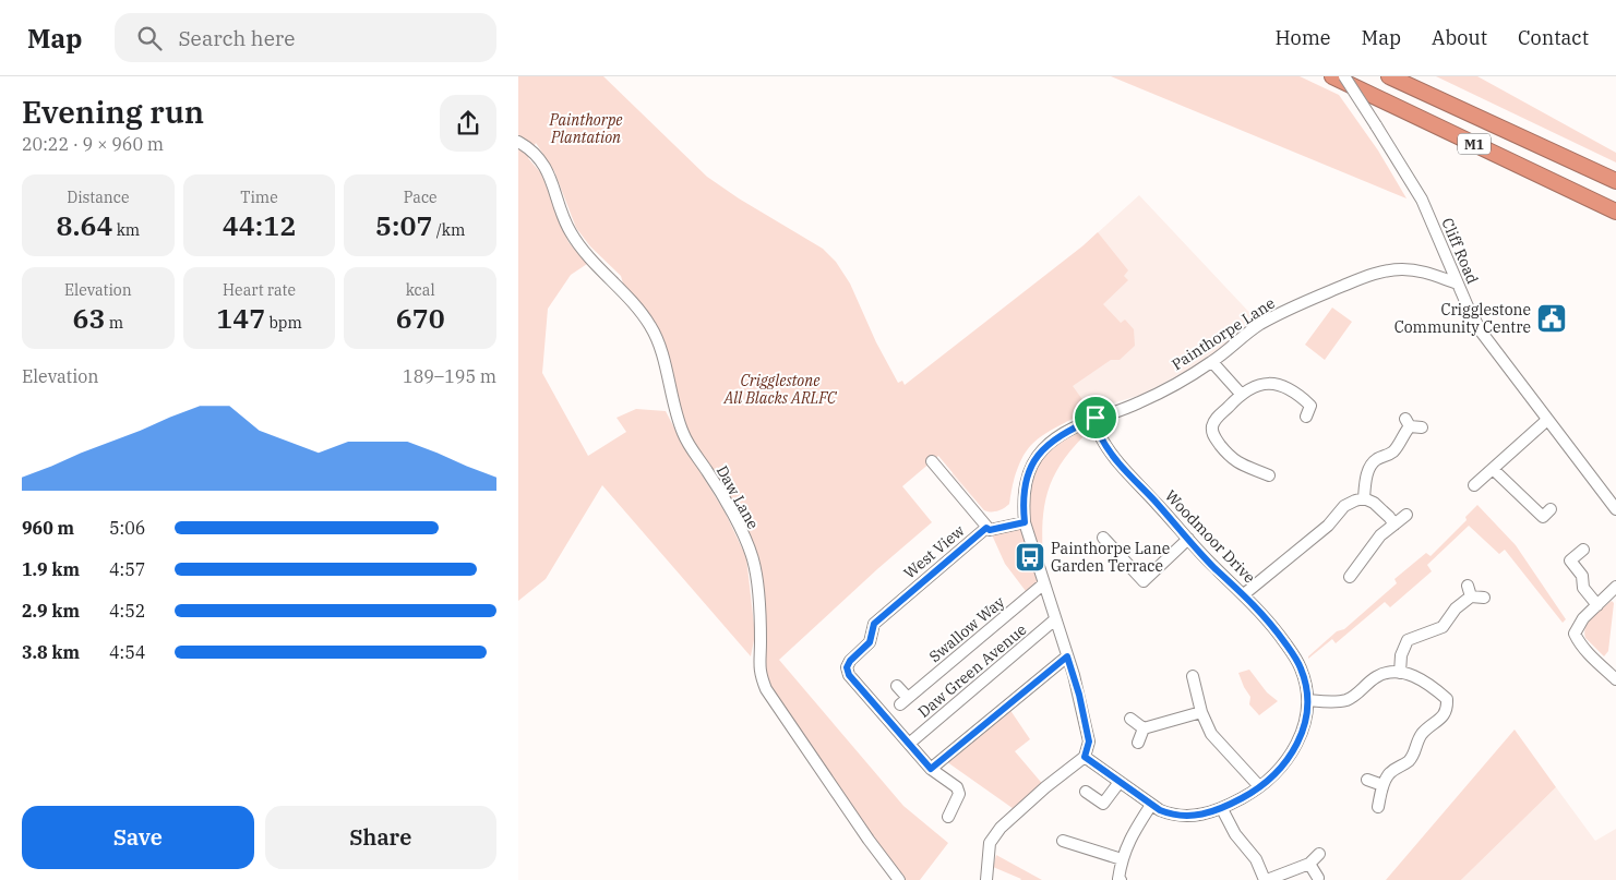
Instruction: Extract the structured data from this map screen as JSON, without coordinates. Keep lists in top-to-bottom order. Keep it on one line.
{"streets":{"highway":["M1"],"street":["Cliff Road","Painthorpe Lane","Daw Lane","Woodmoor Drive","West View","Swallow Way","Daw Green Avenue"]},"crossings":[["Cliff Road","Painthorpe Lane"],["Painthorpe Lane","Woodmoor Drive"],["Painthorpe Lane","Swallow Way"],["Painthorpe Lane","Daw Green Avenue"],["West View","Daw Green Avenue"]],"parks":["Painthorpe Plantation","Crigglestone All Blacks ARLFC"],"places":{"public building":["Crigglestone Community Centre"],"bus stop":["Painthorpe Lane Garden Terrace"]},"page":{"header":"Map","search":"Search here","nav":["Home","Map","About","Contact"],"heading":["Evening run","20:22 · 9 × 960 m"],"stats":[["Distance","8.64 km"],["Time","44:12"],["Pace","5:07 /km"],["Elevation","63 m"],["Heart rate","147 bpm"],["kcal","670"]],"chart":["Elevation","189–195 m"],"list":[{"name":"960 m","note":"5:06"},{"name":"1.9 km","note":"4:57"},{"name":"2.9 km","note":"4:52"},{"name":"3.8 km","note":"4:54"}],"buttons":["Save","Share"]}}
